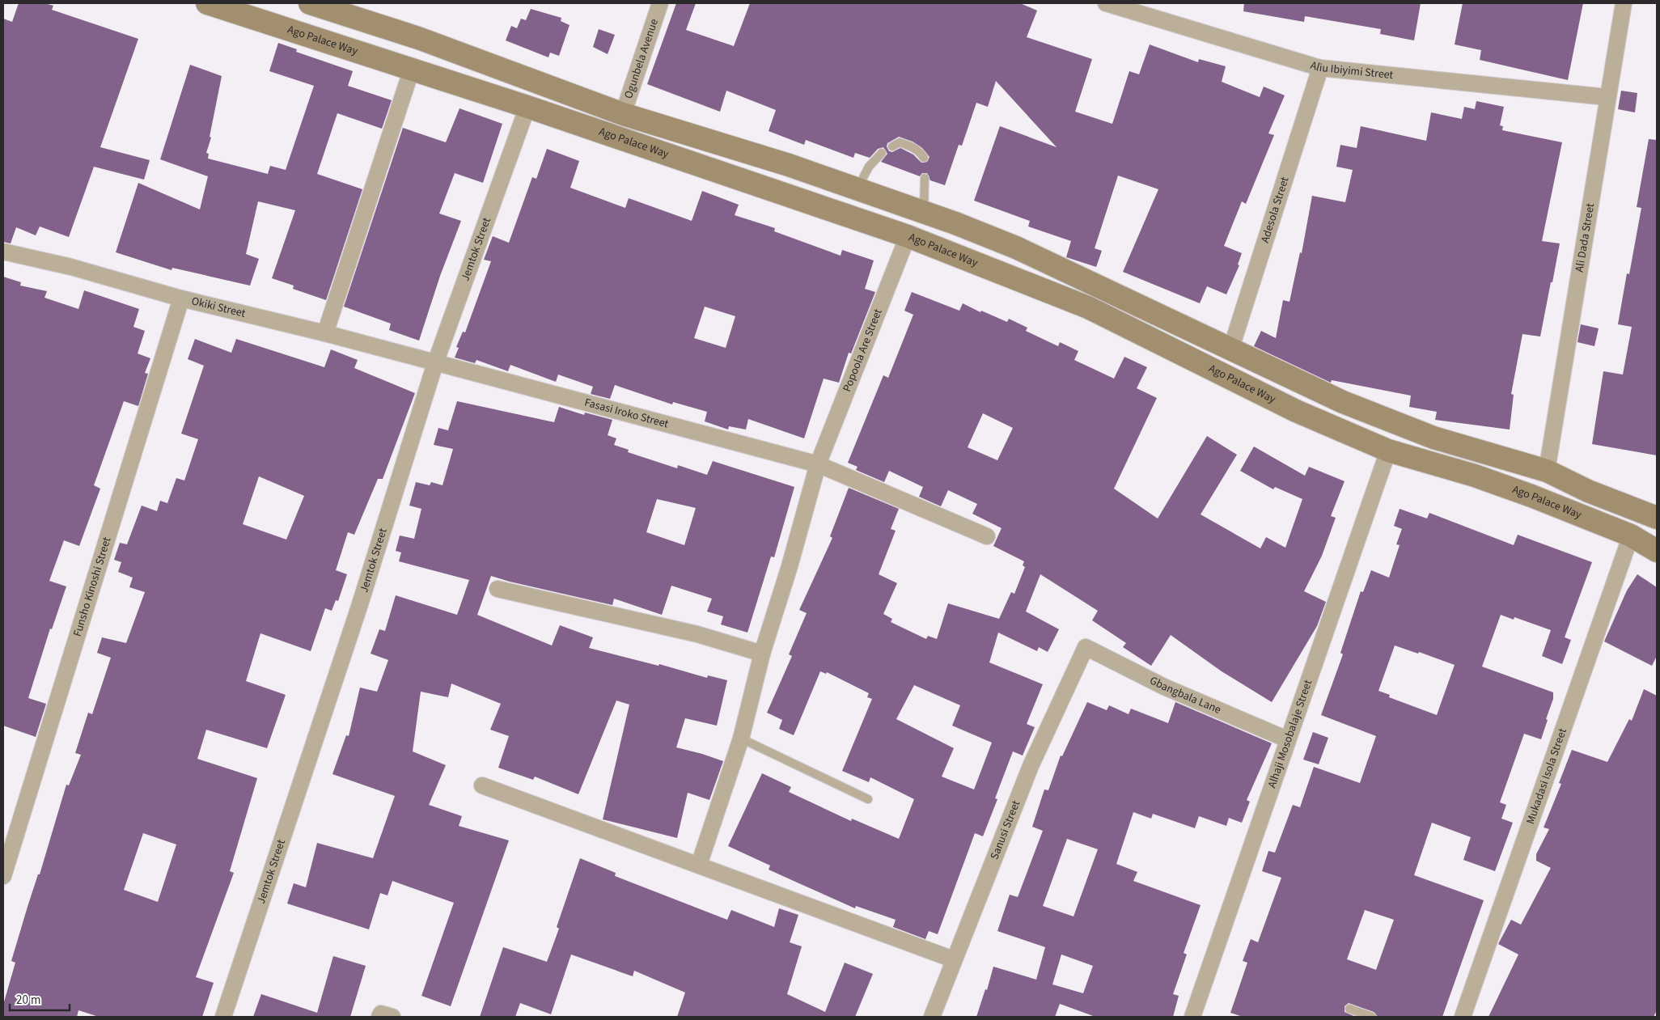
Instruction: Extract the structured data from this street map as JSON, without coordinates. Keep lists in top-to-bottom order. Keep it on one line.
{"streets":{"main road":["Ago Palace Way"],"street":["Ogunbela Avenue","Aliu Ibiyimi Street","Adesola Street","Ali Dada Street","Jemtok Street","Okiki Street","Popoola Are Street","Fasasi Iroko Street","Funsho Kinoshi Street","Gbangbala Lane","Alhaji Mosobalaje Street","Mukadasi Isola Street","Sanusi Street"]},"crossings":[["Ago Palace Way","Jemtok Street"],["Ago Palace Way","Popoola Are Street"],["Ago Palace Way","Alhaji Mosobalaje Street"],["Ago Palace Way","Mukadasi Isola Street"],["Aliu Ibiyimi Street","Adesola Street"],["Aliu Ibiyimi Street","Ali Dada Street"],["Jemtok Street","Okiki Street"],["Jemtok Street","Fasasi Iroko Street"],["Okiki Street","Fasasi Iroko Street"],["Okiki Street","Funsho Kinoshi Street"],["Popoola Are Street","Fasasi Iroko Street"],["Gbangbala Lane","Alhaji Mosobalaje Street"],["Gbangbala Lane","Sanusi Street"]],"scale_bar":"20 m"}
